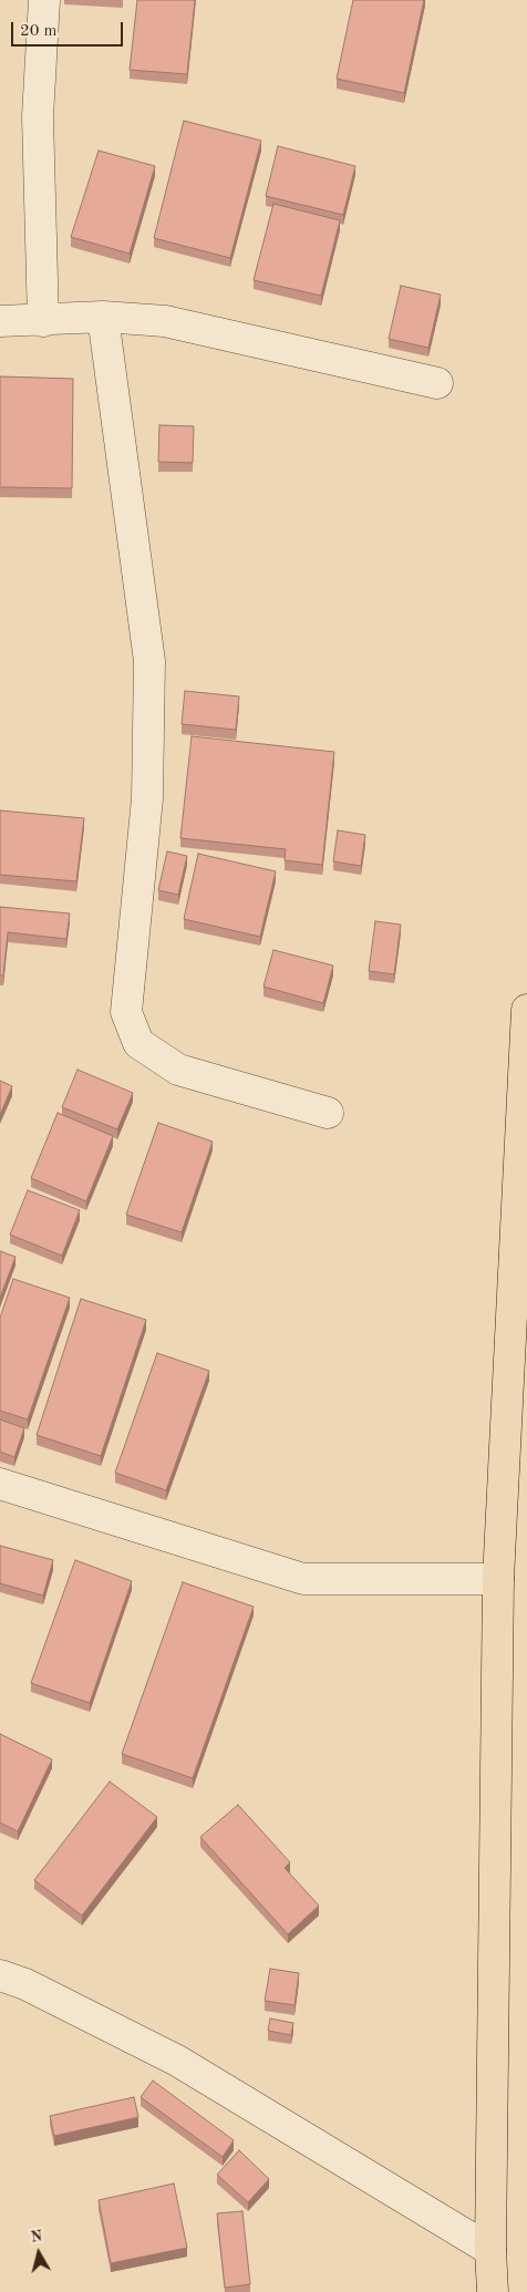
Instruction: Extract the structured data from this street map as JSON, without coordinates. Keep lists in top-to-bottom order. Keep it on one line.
{"scale_bar":"20 m","north":"top"}
